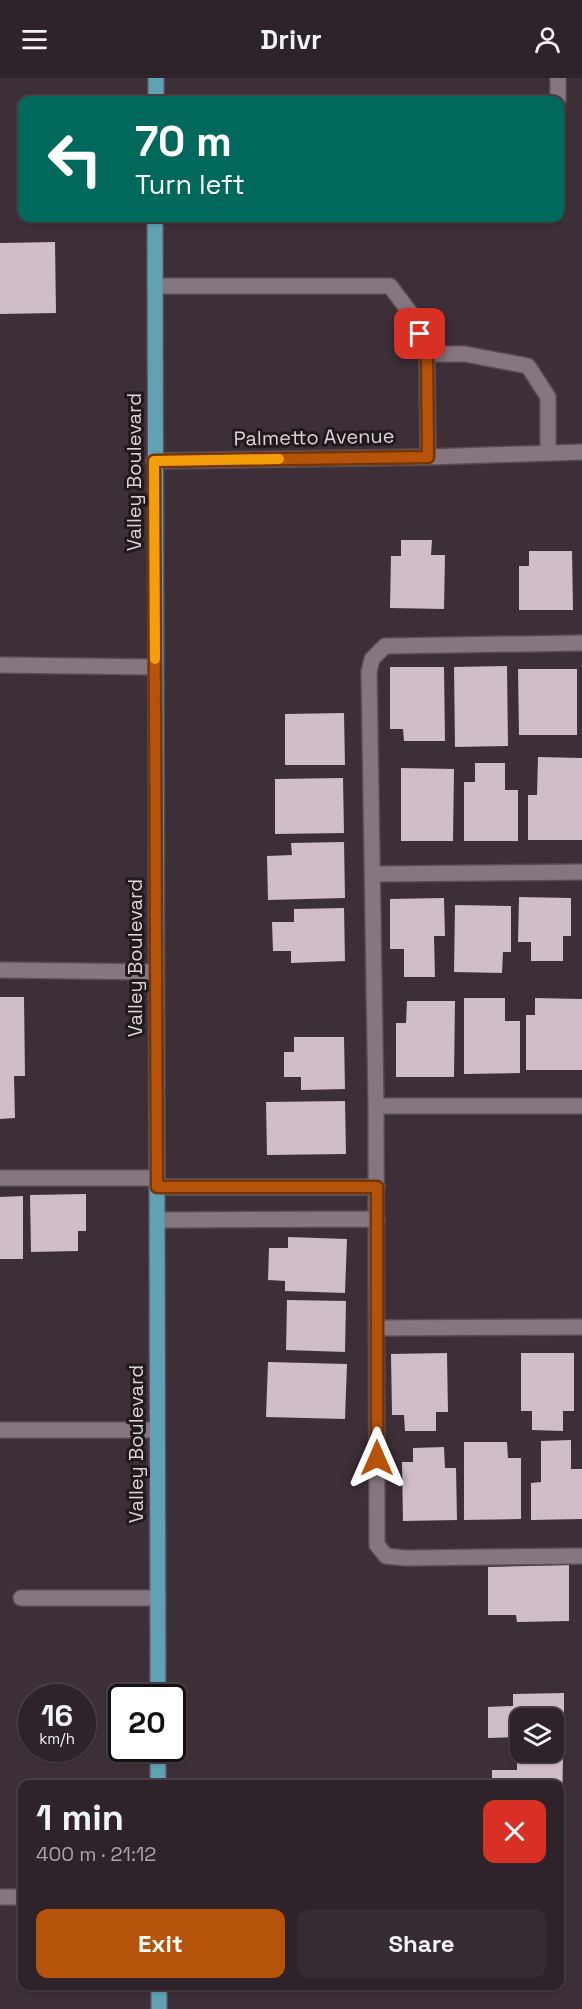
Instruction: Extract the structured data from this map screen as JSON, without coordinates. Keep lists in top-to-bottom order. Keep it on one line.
{"streets":{"main road":["Valley Boulevard"],"street":["Palmetto Avenue"]},"crossings":[["Palmetto Avenue","Valley Boulevard"]],"page":{"header":"Drivr","turn":["70 m","Turn left"],"speed":"16 km/h","limit":"20","heading":["1 min","400 m · 21:12"],"buttons":["Exit","Share"]}}
